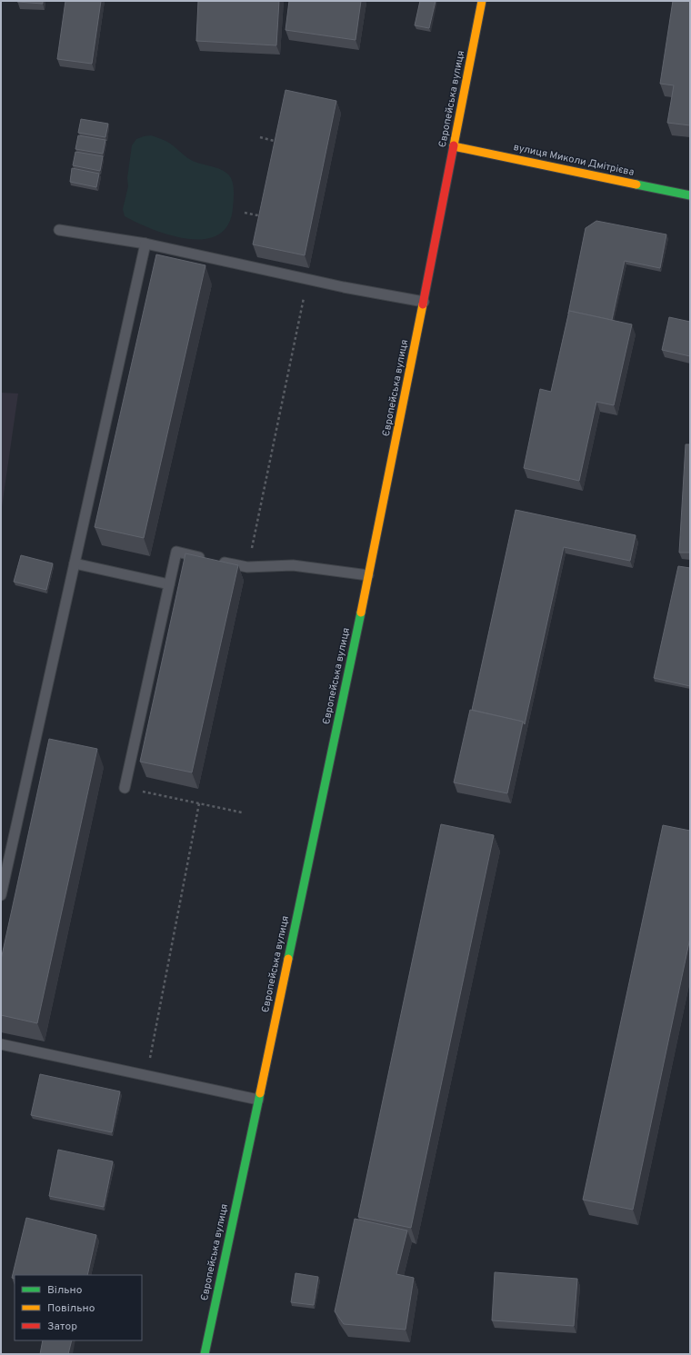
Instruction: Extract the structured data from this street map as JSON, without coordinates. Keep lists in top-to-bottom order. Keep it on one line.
{"streets":{"main road":["Європейська вулиця","вулиця Миколи Дмітрієва"]},"crossings":[["Європейська вулиця","вулиця Миколи Дмітрієва"]],"legend":["Вільно","Повільно","Затор"]}
